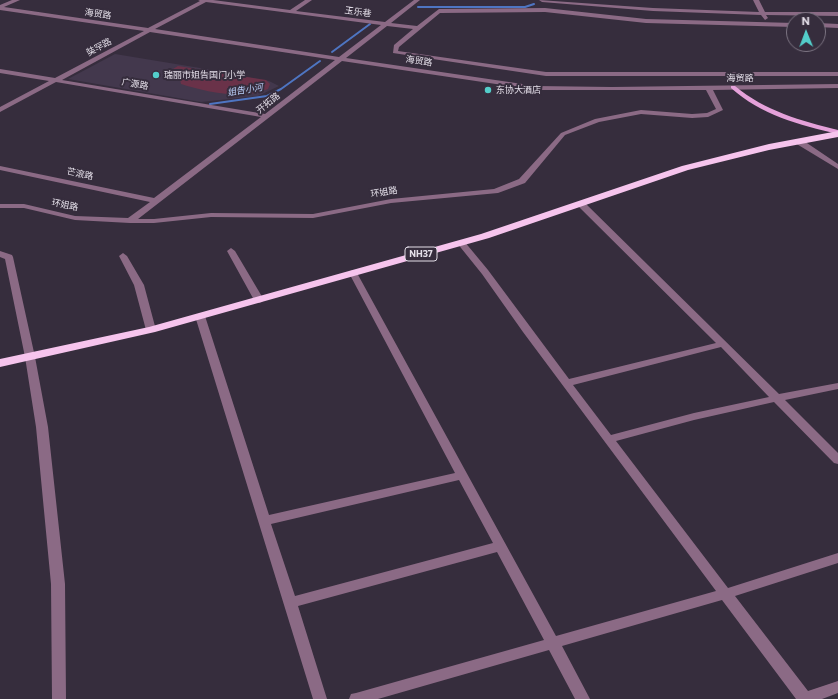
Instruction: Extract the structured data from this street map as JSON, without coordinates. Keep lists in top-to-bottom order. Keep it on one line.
{"streets":{"highway":["NH37"],"street":["玉乐巷","海贸路","奘罕路","广源路","开拓路","芒滚路","环姐路"]},"crossings":[["玉乐巷","奘罕路"],["玉乐巷","开拓路"],["海贸路","奘罕路"],["海贸路","开拓路"],["海贸路","环姐路"],["奘罕路","广源路"],["广源路","开拓路"],["开拓路","芒滚路"],["开拓路","环姐路"]],"water":["姐告小河"],"places":["瑞丽市姐告国门小学","东协大酒店"],"north":"top"}
